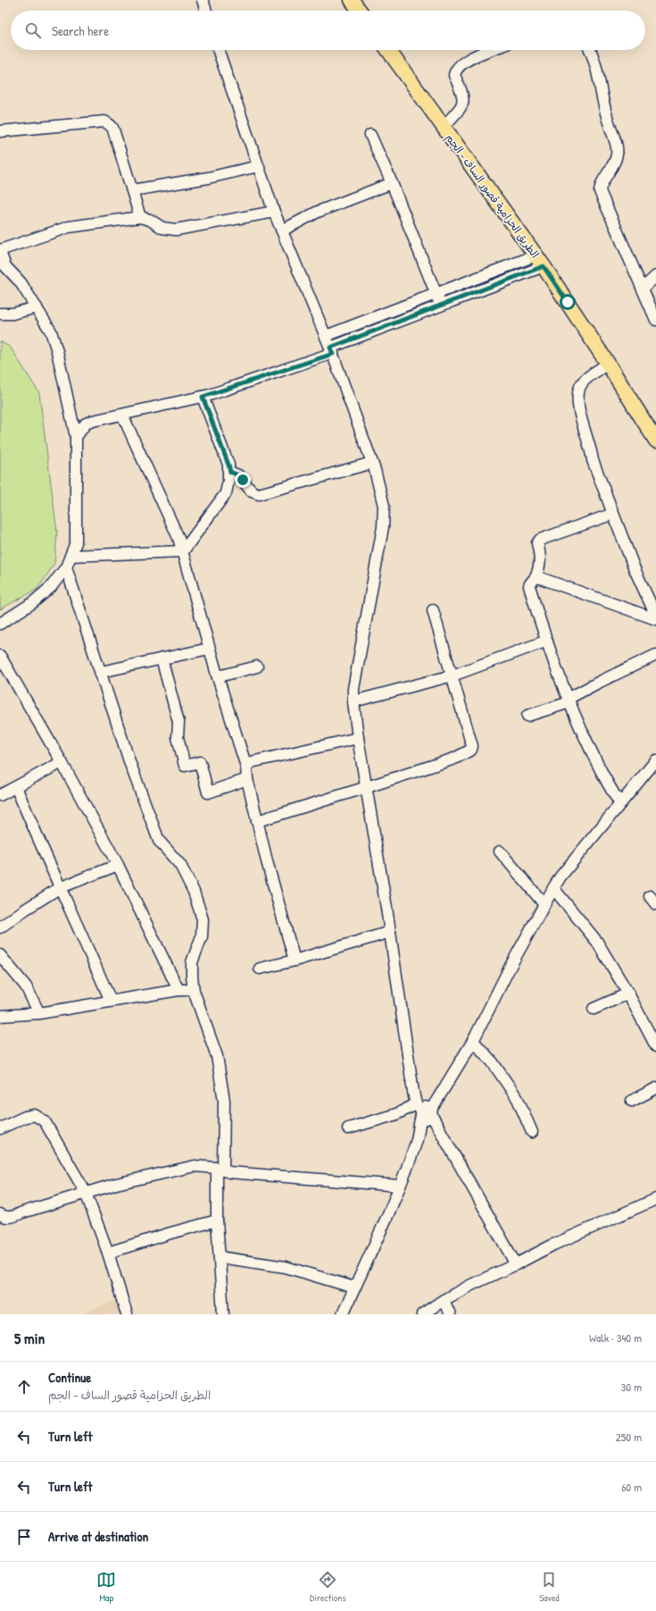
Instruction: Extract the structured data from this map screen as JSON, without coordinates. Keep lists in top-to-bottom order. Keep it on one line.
{"streets":{"main road":["الطريق الحزامية قصور الساف - الجم"]},"page":{"search":"Search here","heading":["5 min","Walk · 340 m"],"list":[["Continue","الطريق الحزامية قصور الساف - الجم","30 m"],["Turn left","250 m"],["Turn left","60 m"],"Arrive at destination"],"nav":["Map","Directions","Saved"]}}
